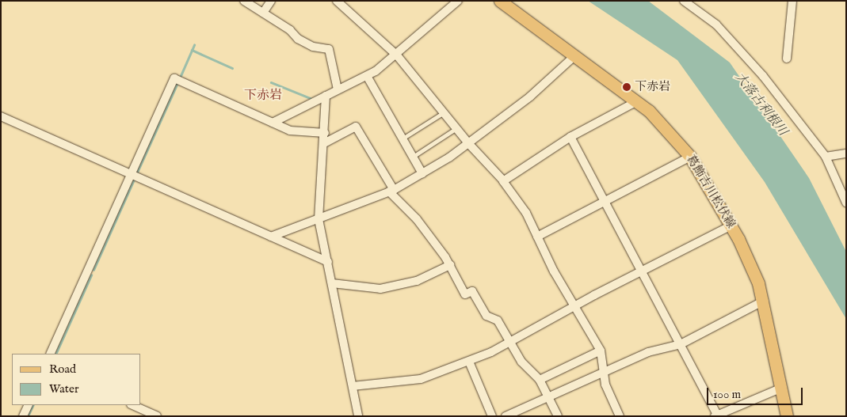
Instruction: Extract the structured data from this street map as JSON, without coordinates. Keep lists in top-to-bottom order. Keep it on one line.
{"streets":{"main road":["葛飾吉川松伏線"]},"districts":["下赤岩"],"water":["大落古利根川"],"places":["下赤岩"],"legend":["Road","Water"],"scale_bar":"100 m"}
